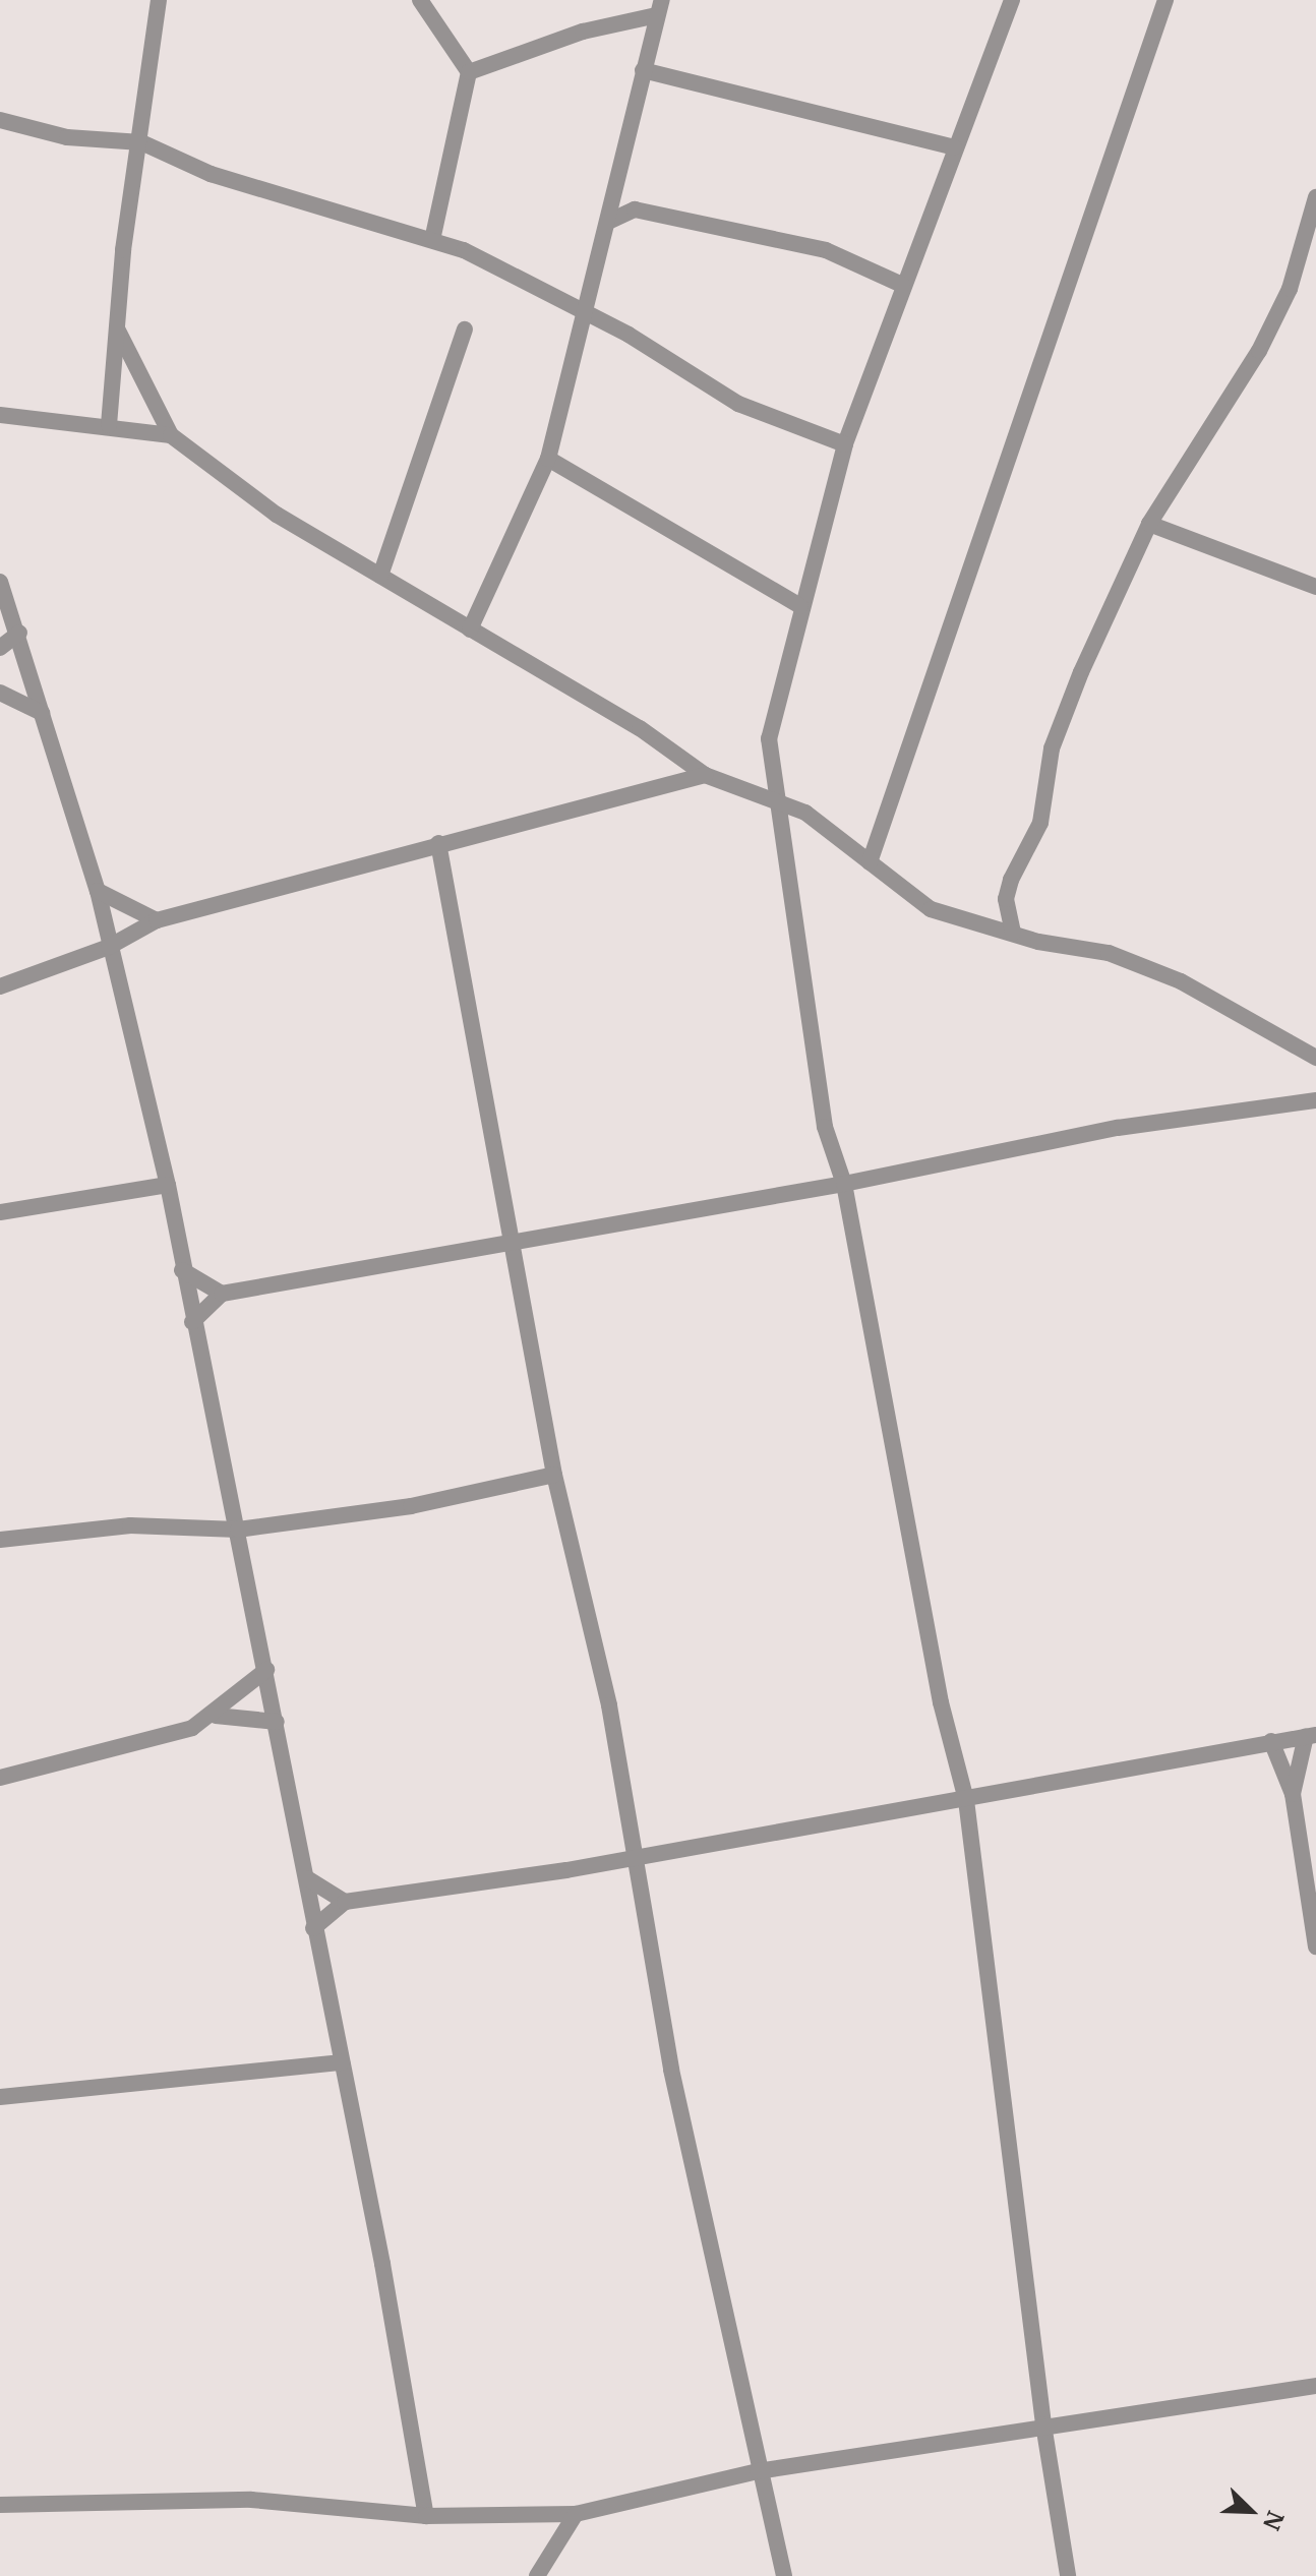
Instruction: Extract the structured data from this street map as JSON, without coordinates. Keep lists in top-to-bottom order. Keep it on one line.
{"north":"bottom right"}
